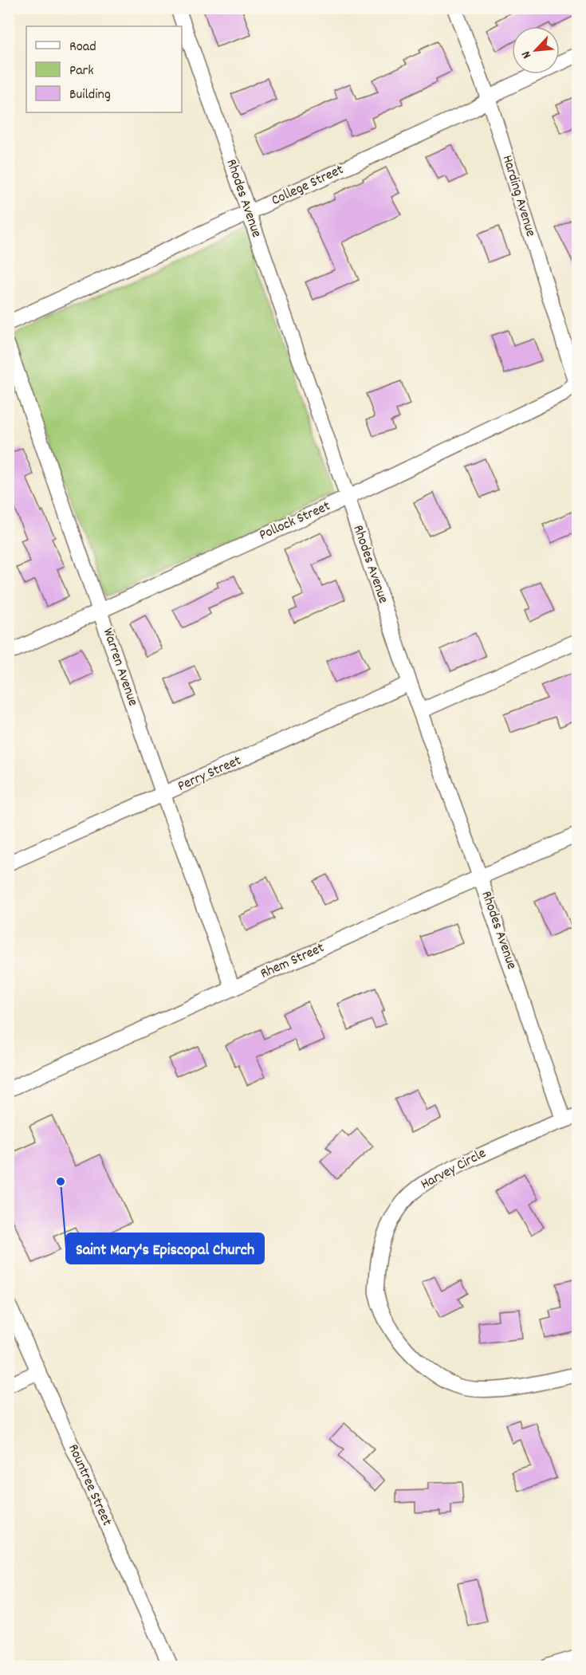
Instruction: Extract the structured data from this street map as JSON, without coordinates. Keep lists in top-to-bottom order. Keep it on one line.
{"streets":{"street":["College Street","Harding Avenue","Rhodes Avenue","Pollock Street","Warren Avenue","Perry Street","Rhem Street","Harvey Circle","Rountree Street"]},"crossings":[["College Street","Harding Avenue"],["College Street","Rhodes Avenue"],["Harding Avenue","Pollock Street"],["Rhodes Avenue","Pollock Street"],["Rhodes Avenue","Perry Street"],["Rhodes Avenue","Rhem Street"],["Rhodes Avenue","Harvey Circle"],["Pollock Street","Warren Avenue"],["Warren Avenue","Perry Street"],["Warren Avenue","Rhem Street"]],"places":["Saint Mary's Episcopal Church"],"legend":["Road","Park","Building"],"north":"bottom left"}
